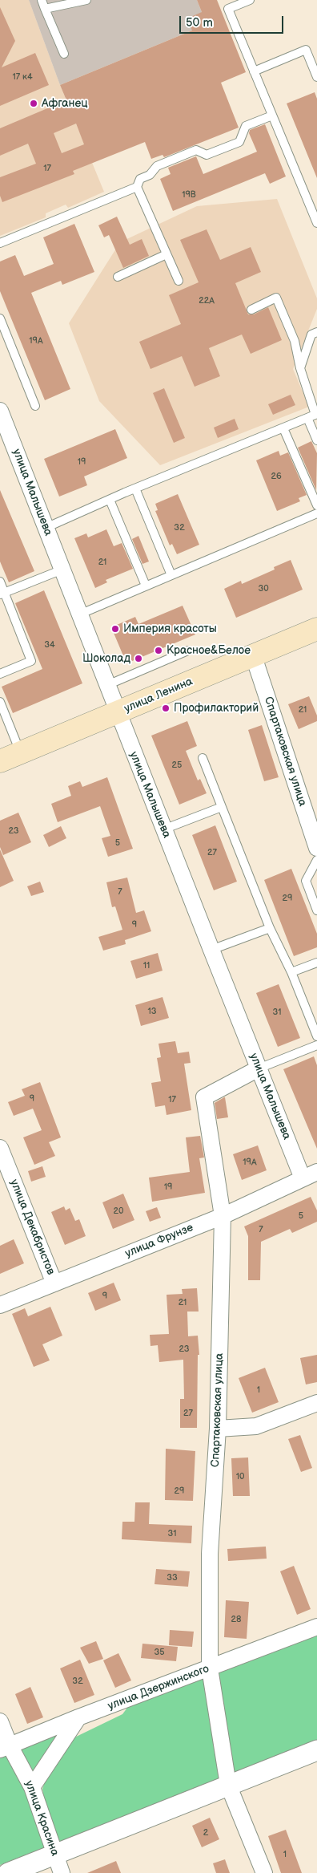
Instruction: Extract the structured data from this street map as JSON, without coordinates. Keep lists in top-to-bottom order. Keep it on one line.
{"streets":{"main road":["улица Ленина"],"street":["улица Малышева","Спартаковская улица","улица Декабристов","улица Фрунзе","улица Дзержинского","улица Красина"]},"crossings":[["улица Малышева","улица Ленина"],["улица Малышева","Спартаковская улица"],["улица Малышева","улица Фрунзе"],["улица Ленина","Спартаковская улица"],["Спартаковская улица","улица Фрунзе"],["Спартаковская улица","улица Дзержинского"],["улица Декабристов","улица Фрунзе"],["улица Дзержинского","улица Красина"]],"places":["Афганец","Империя красоты","Красное&Белое","Шоколад","Профилакторий"],"house_numbers":["17 к4","17","19В","22А","19А","19","26","32","21","30","34","21","25","23","5","27","7","29","9","11","13","31","9","17","19А","19","20","5","7","9","21","23","1","27","10","29","31","33","28","35","32","2","1"],"scale_bar":"50 m"}
